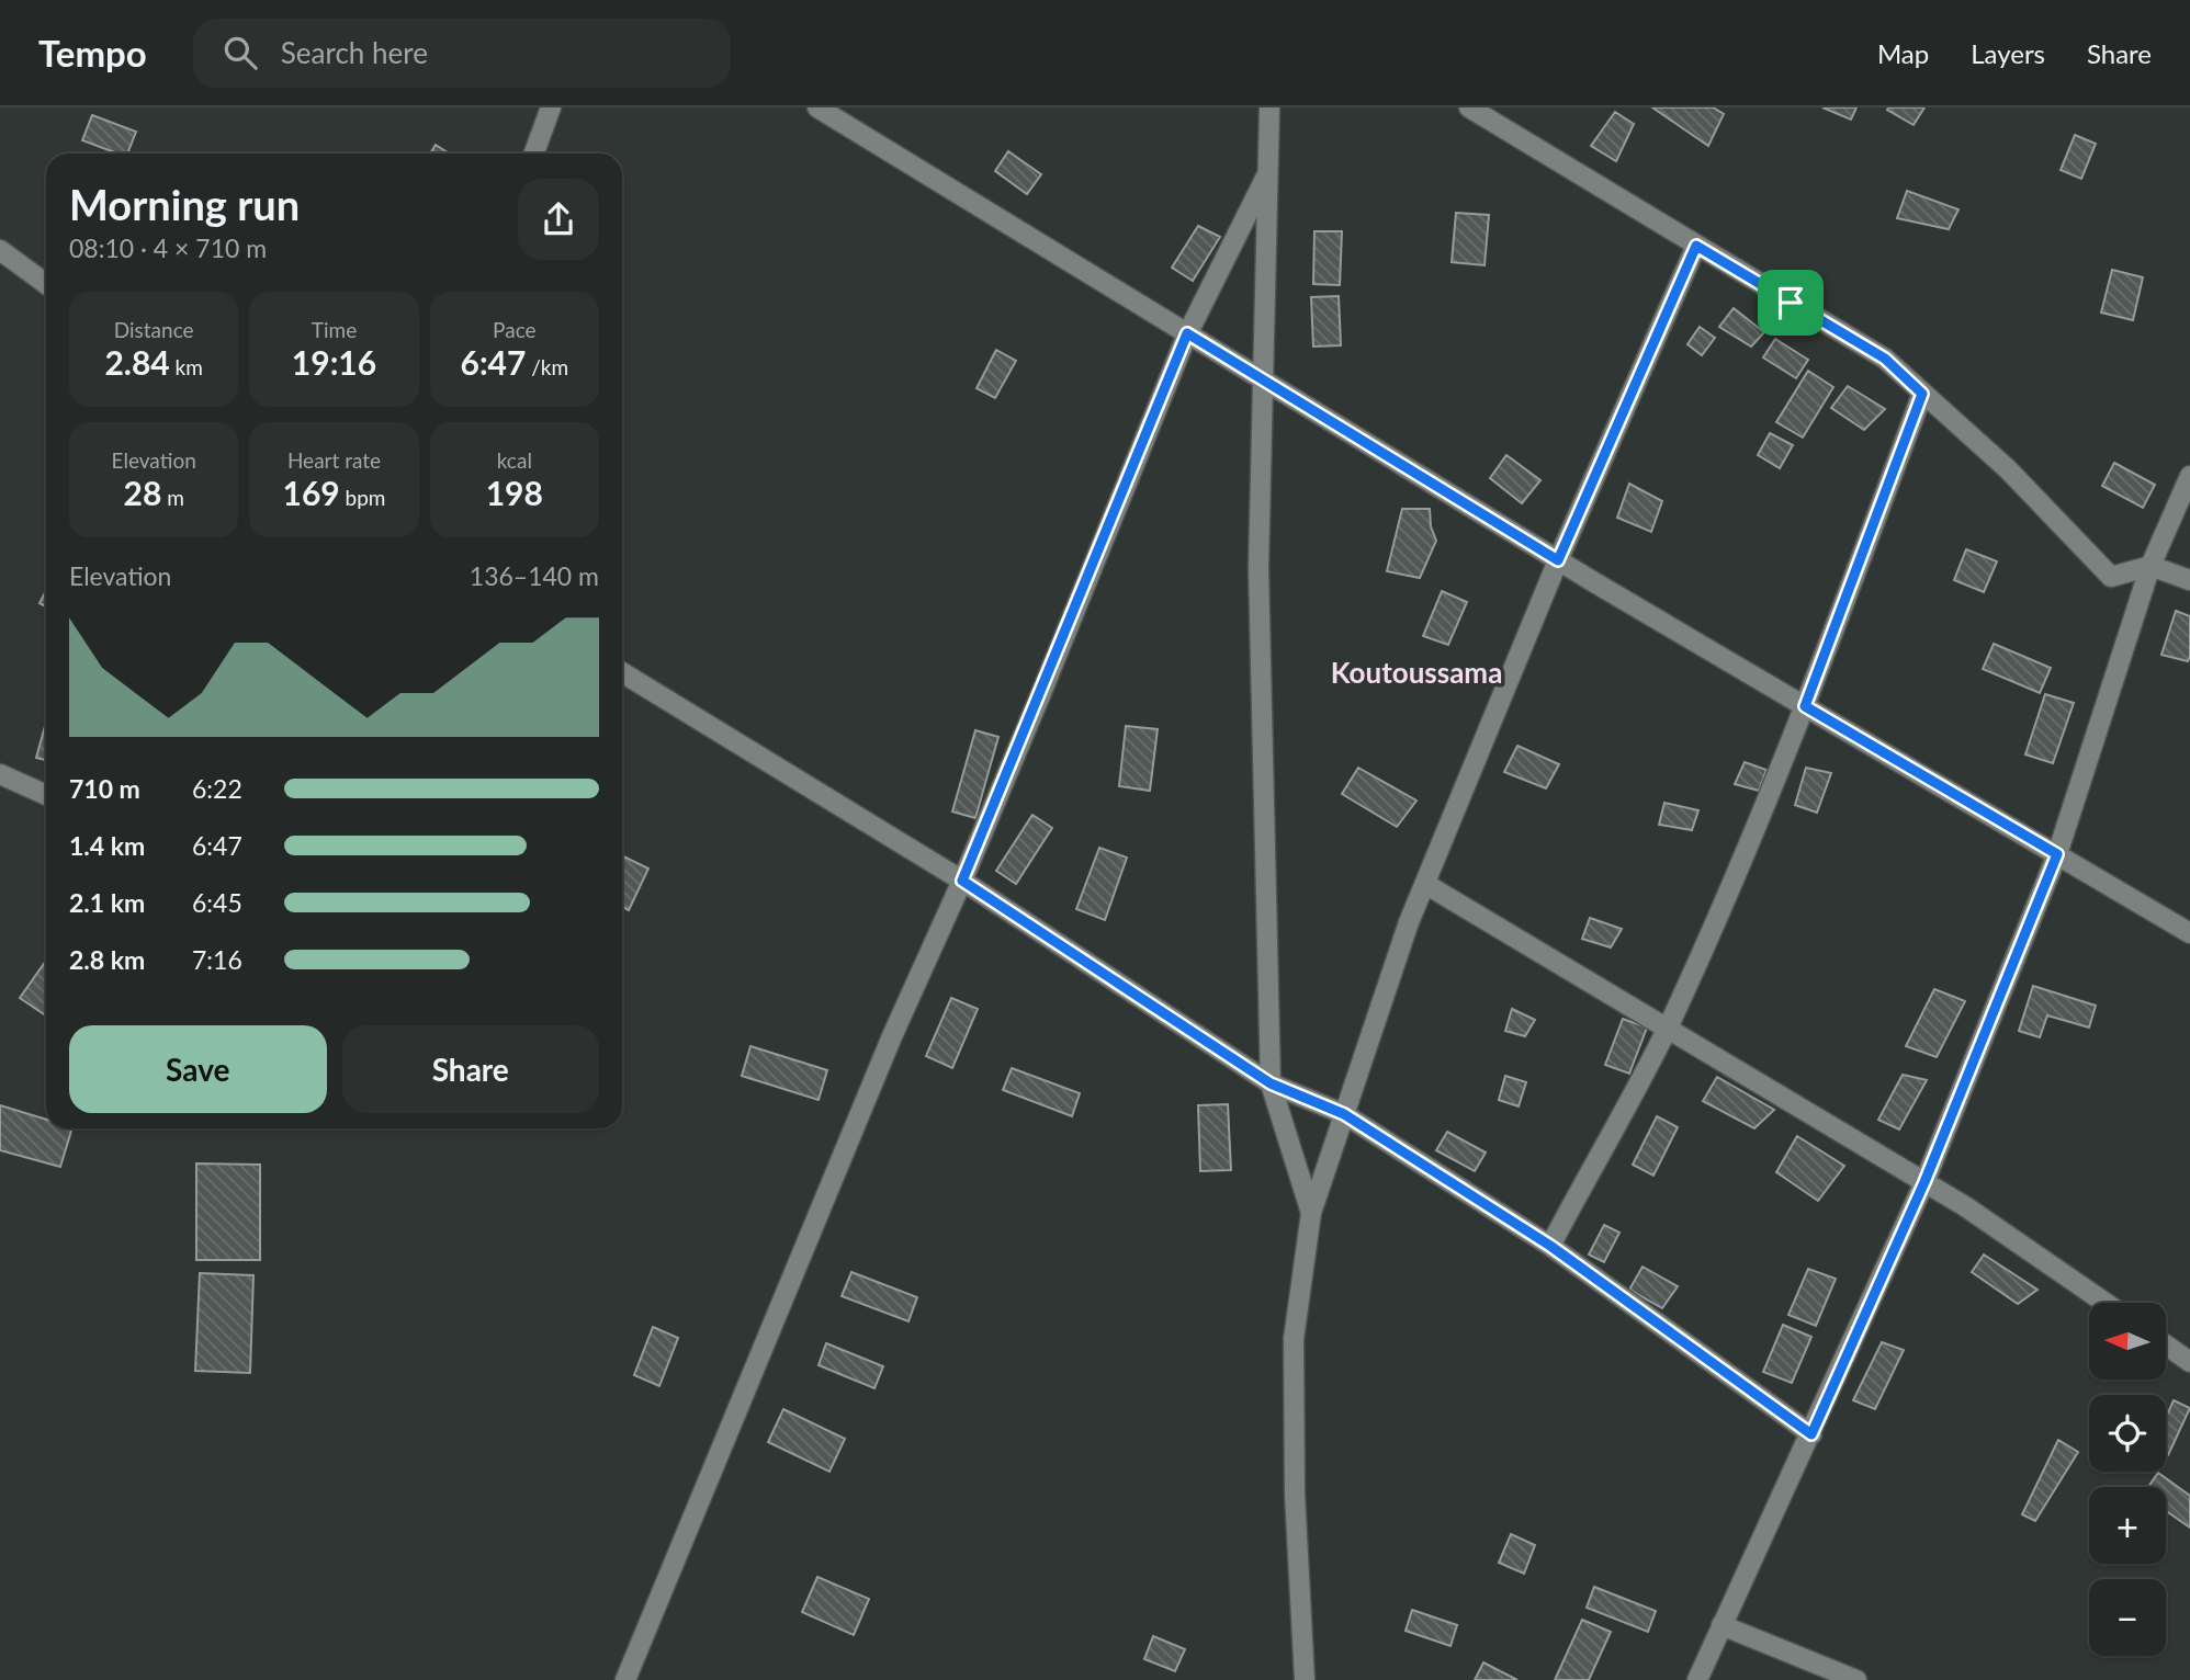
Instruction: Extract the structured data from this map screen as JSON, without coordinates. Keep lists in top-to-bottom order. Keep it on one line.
{"districts":["Koutoussama"],"north":"left","page":{"header":"Tempo","search":"Search here","nav":["Map","Layers","Share"],"heading":["Morning run","08:10 · 4 × 710 m"],"stats":[["Distance","2.84 km"],["Time","19:16"],["Pace","6:47 /km"],["Elevation","28 m"],["Heart rate","169 bpm"],["kcal","198"]],"chart":["Elevation","136–140 m"],"list":[{"name":"710 m","note":"6:22"},{"name":"1.4 km","note":"6:47"},{"name":"2.1 km","note":"6:45"},{"name":"2.8 km","note":"7:16"}],"buttons":["Save","Share"],"map_buttons":["+","−"]}}
